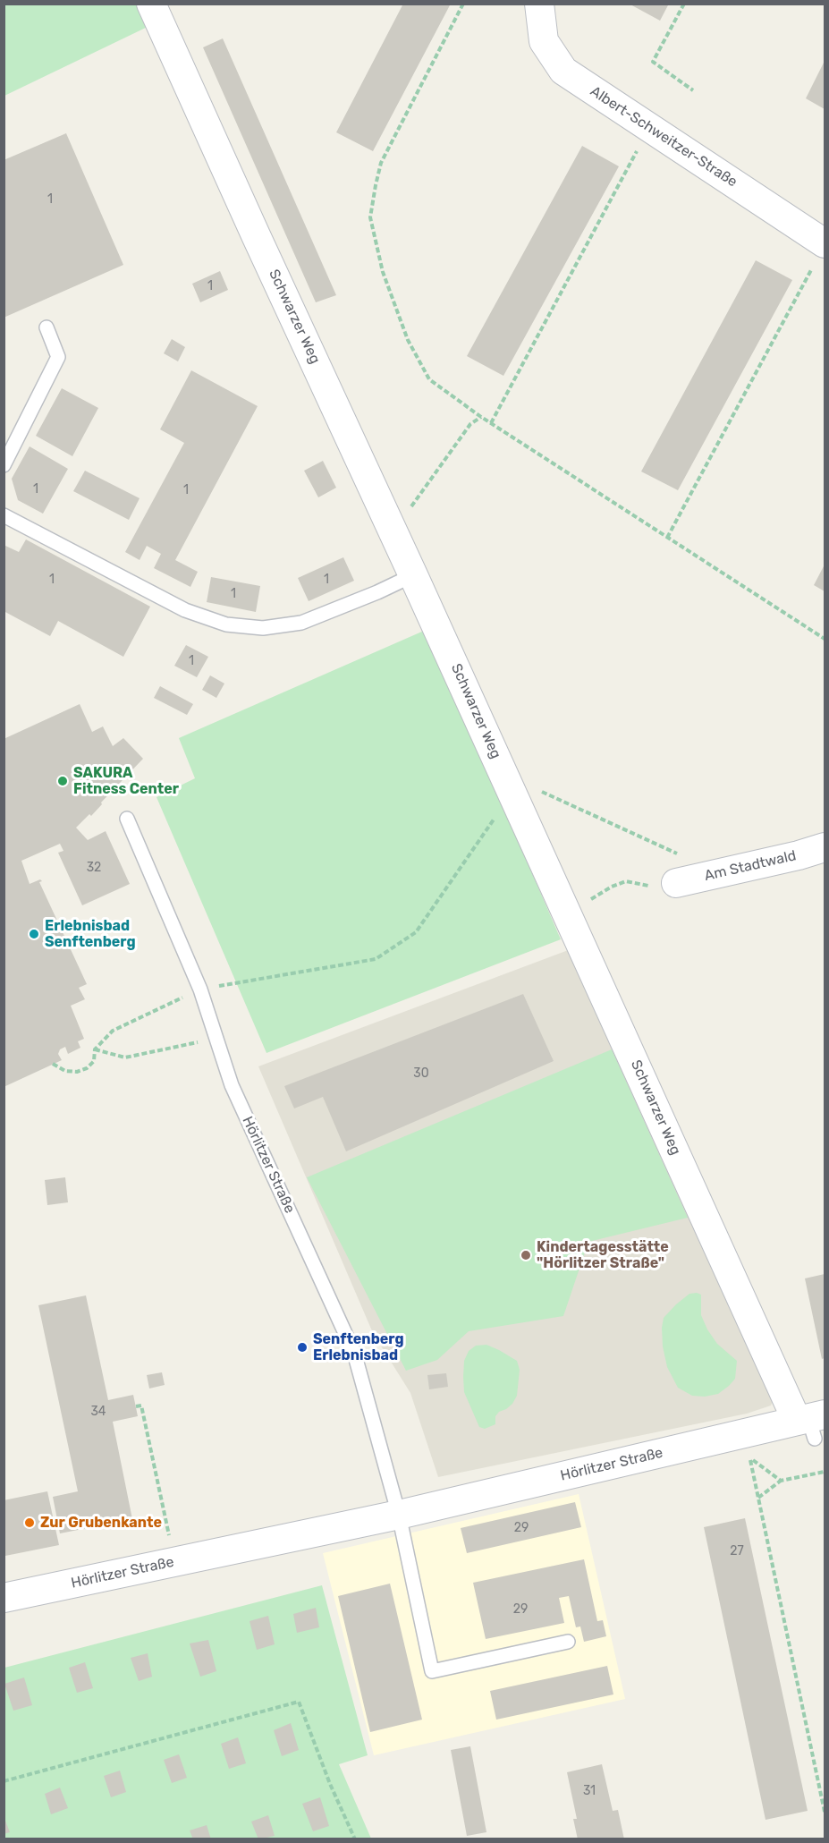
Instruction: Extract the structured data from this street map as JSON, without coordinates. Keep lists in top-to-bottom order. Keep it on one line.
{"streets":{"street":["Albert-Schweitzer-Straße","Schwarzer Weg","Am Stadtwald","Hörlitzer Straße"]},"crossings":[["Schwarzer Weg","Hörlitzer Straße"]],"places":["SAKURA Fitness Center","Erlebnisbad Senftenberg","Kindertagesstätte \"Hörlitzer Straße\"","Senftenberg Erlebnisbad","Zur Grubenkante"],"house_numbers":["1","1","1","1","1","1","1","1","32","30","34","29","27","29","31"]}
